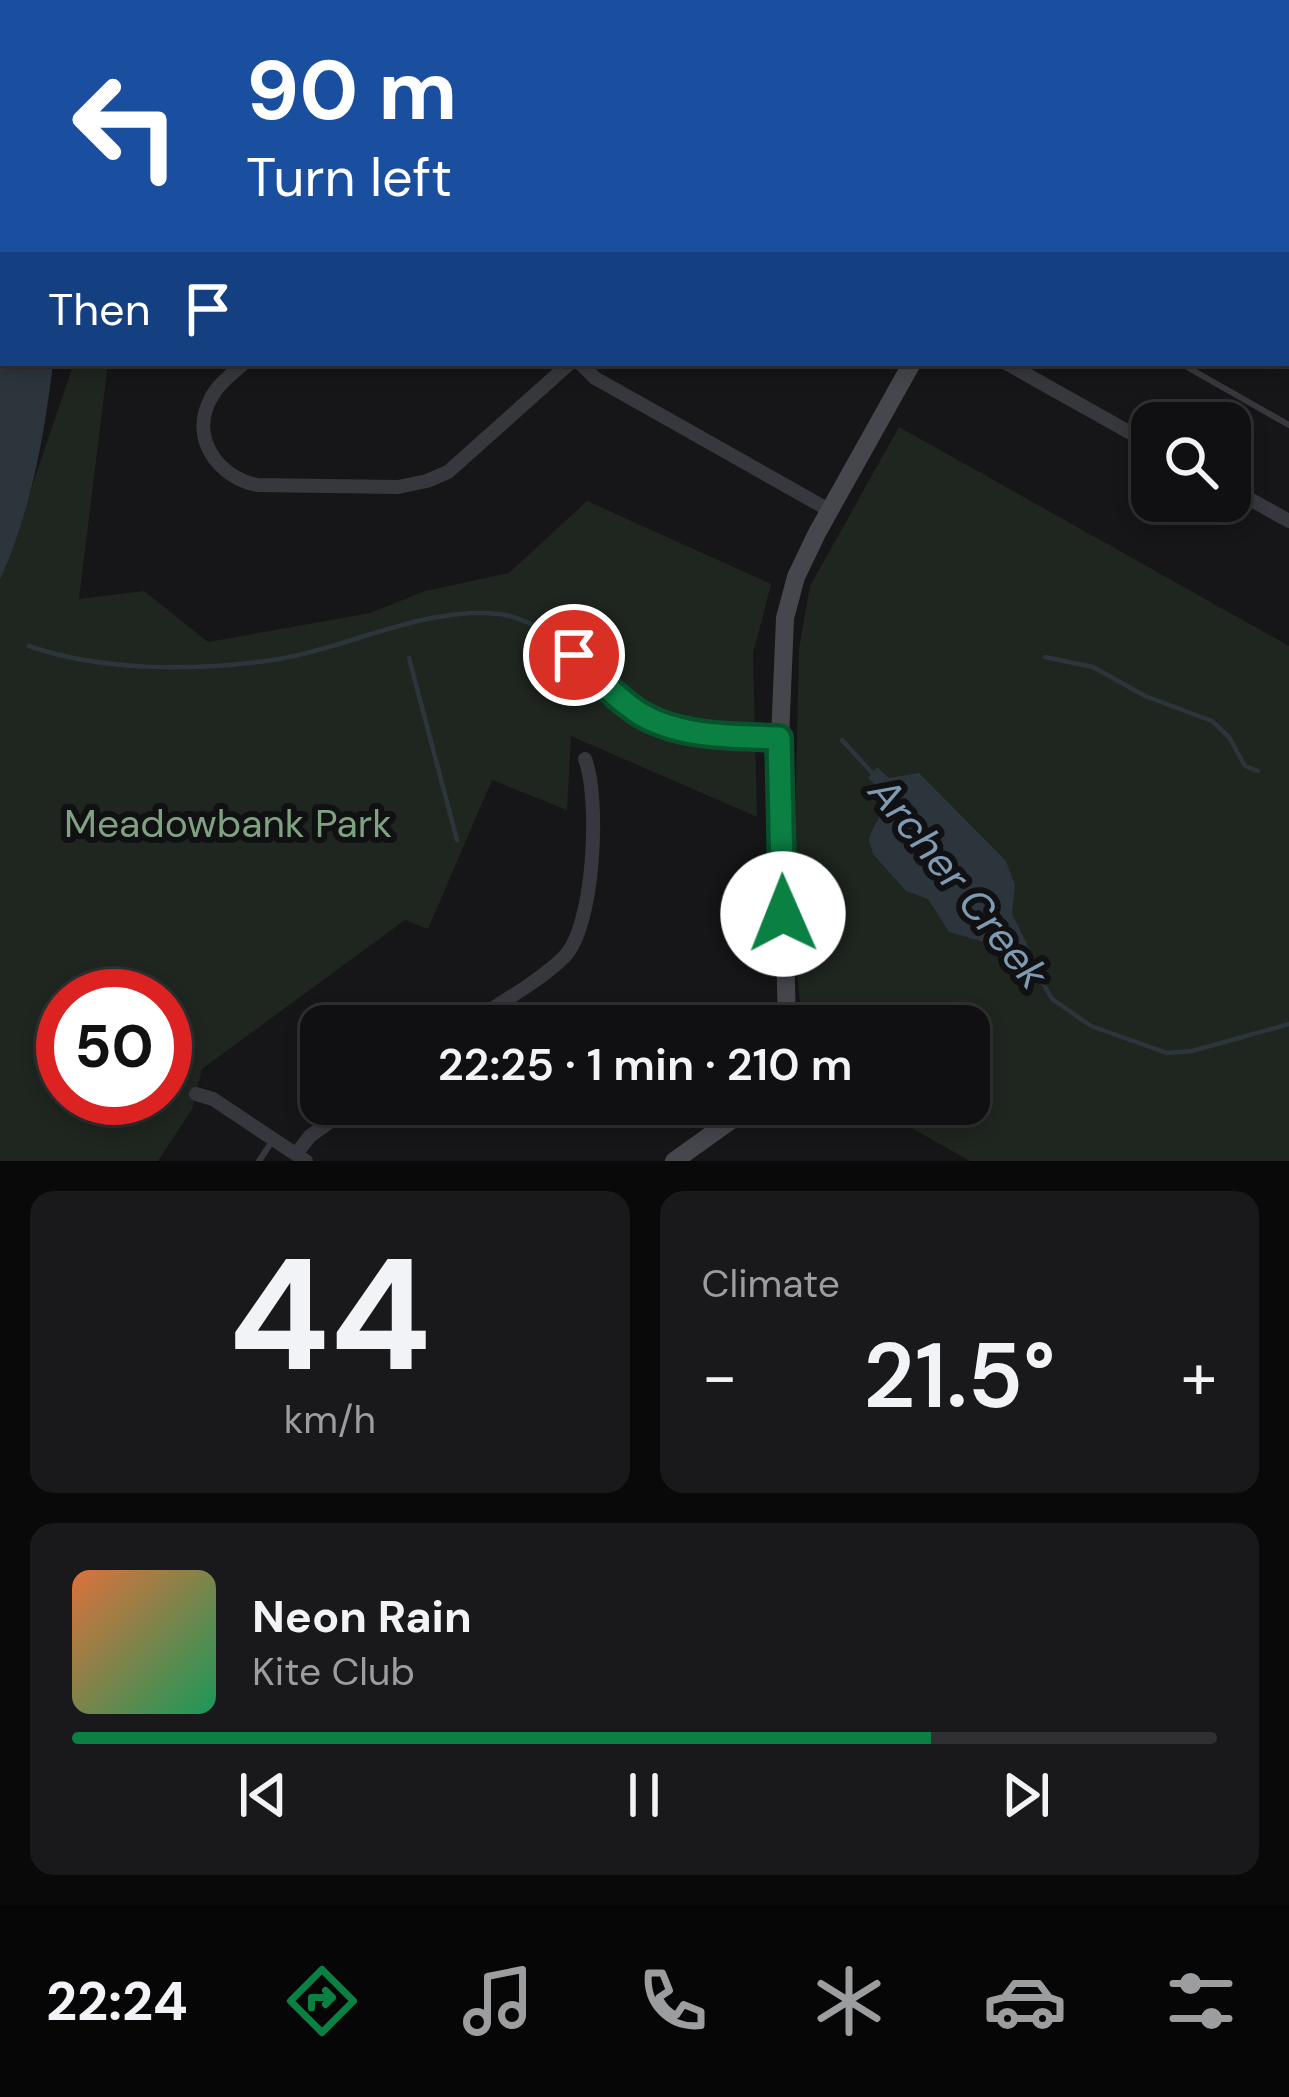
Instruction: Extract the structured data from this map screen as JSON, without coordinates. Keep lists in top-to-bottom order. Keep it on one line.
{"water":["Archer Creek"],"parks":["Meadowbank Park"],"page":{"turn":["90 m","Turn left"],"then":"Then","limit":"50","trip":"22:25 · 1 min · 210 m","tile":[["44","km/h"],"Climate"],"heat":["−","21.5°","+"],"song":["Neon Rain","Kite Club"],"tabs":"22:24"}}
